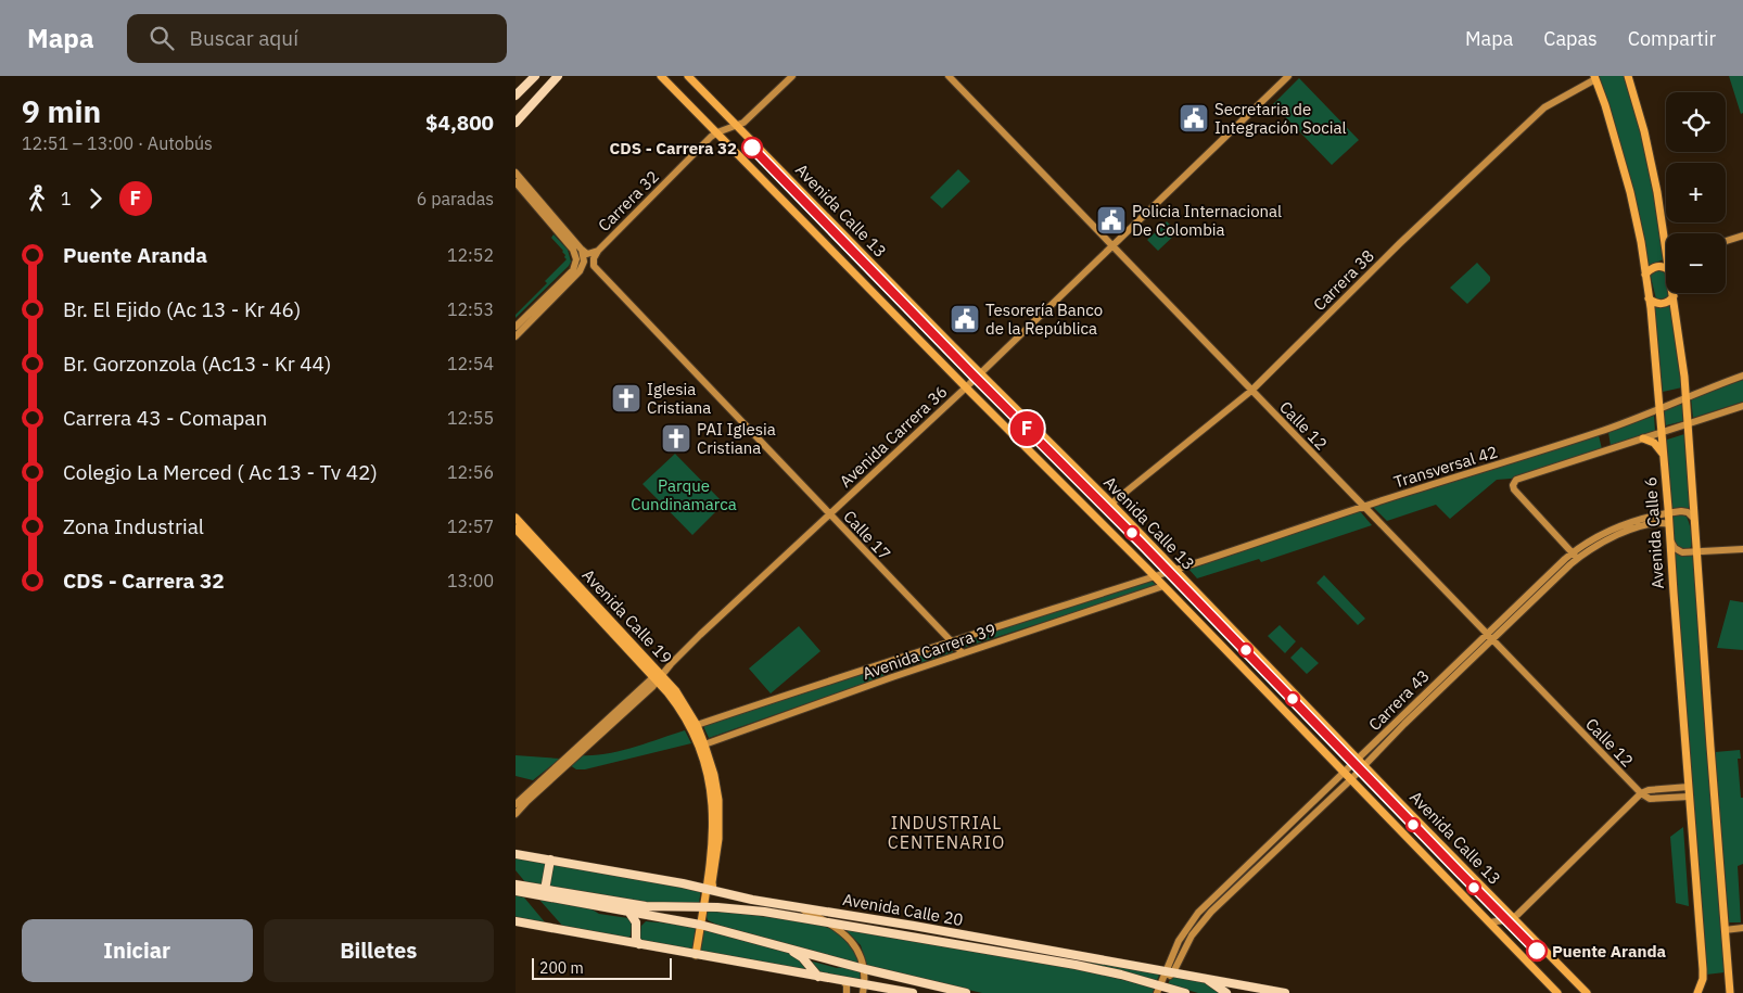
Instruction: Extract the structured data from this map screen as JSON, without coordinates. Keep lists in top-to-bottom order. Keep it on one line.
{"streets":{"highway":["Avenida Calle 20"],"main road":["Avenida Calle 13","Avenida Calle 6","Avenida Calle 19"],"street":["Carrera 32","Carrera 38","Calle 12","Avenida Carrera 36","Transversal 42","Calle 17","Avenida Carrera 39","Carrera 43"]},"crossings":[["Carrera 32","Avenida Calle 13"],["Carrera 32","Calle 17"],["Avenida Calle 13","Carrera 38"],["Avenida Calle 13","Avenida Carrera 36"],["Avenida Calle 13","Transversal 42"],["Avenida Calle 13","Avenida Carrera 39"],["Avenida Calle 13","Carrera 43"],["Carrera 38","Calle 12"],["Carrera 38","Avenida Calle 6"],["Calle 12","Avenida Carrera 36"],["Calle 12","Transversal 42"],["Calle 12","Carrera 43"],["Avenida Carrera 36","Calle 17"],["Avenida Carrera 36","Avenida Calle 19"],["Transversal 42","Avenida Calle 6"],["Transversal 42","Avenida Carrera 39"],["Avenida Calle 6","Carrera 43"],["Calle 17","Avenida Carrera 39"],["Avenida Calle 19","Avenida Carrera 39"],["Carrera 43","Avenida Calle 20"]],"districts":["INDUSTRIAL CENTENARIO"],"parks":["Parque Cundinamarca"],"places":{"public building":["Secretaria de Integración Social","Policia Internacional De Colombia","Tesorería Banco de la República"],"other":["CDS - Carrera 32","Puente Aranda"],"church":["Iglesia Cristiana","PAI Iglesia Cristiana"]},"lines":["bus line F"],"scale_bar":"200 m","page":{"header":"Mapa","search":"Buscar aquí","nav":["Mapa","Capas","Compartir"],"heading":["9 min","12:51 – 13:00 · Autobús","$4,800"],"on_map":"F","map_buttons":["+","−"],"legs":["1","F","6 paradas"],"list":[{"name":"Puente Aranda","value":"12:52"},{"name":"Br. El Ejido (Ac 13 - Kr 46)","value":"12:53"},{"name":"Br. Gorzonzola (Ac13 - Kr 44)","value":"12:54"},{"name":"Carrera 43 - Comapan","value":"12:55"},{"name":"Colegio La Merced ( Ac 13 - Tv 42)","value":"12:56"},{"name":"Zona Industrial","value":"12:57"},{"name":"CDS - Carrera 32","value":"13:00"}],"buttons":["Iniciar","Billetes"],"scale":"200 m"}}
